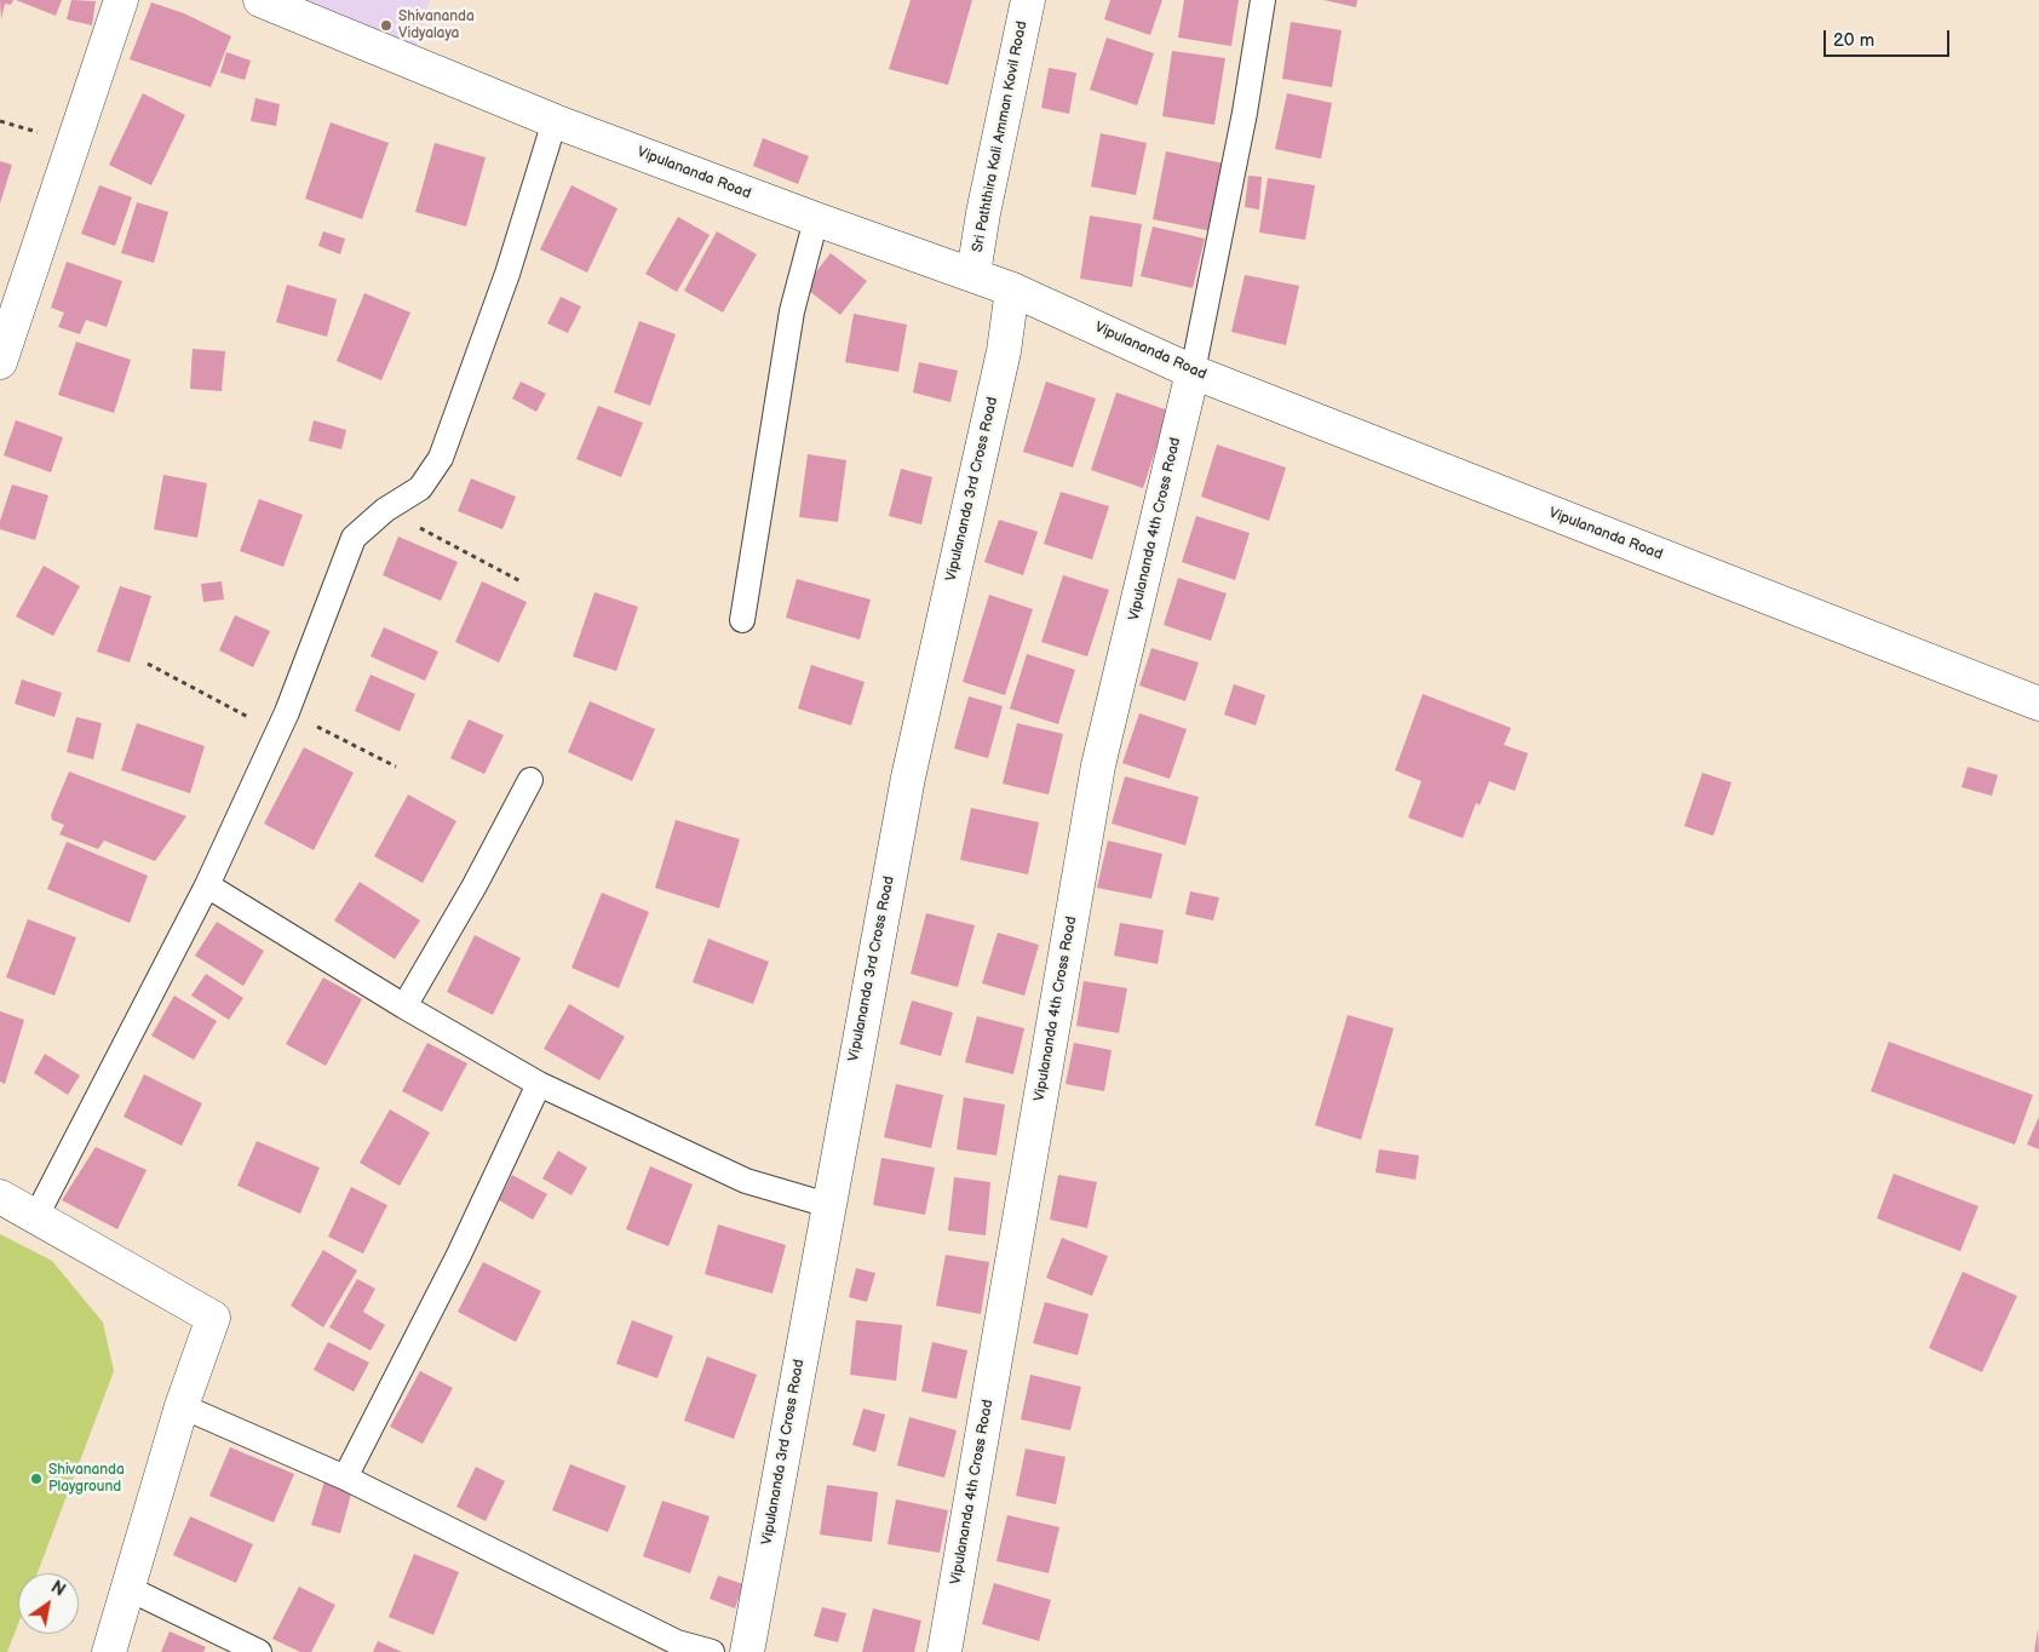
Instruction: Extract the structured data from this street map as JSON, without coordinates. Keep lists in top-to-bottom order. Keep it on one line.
{"streets":{"street":["Sri Paththira Kali Amman Kovil Road","Vipulananda Road","Vipulananda 3rd Cross Road","Vipulananda 4th Cross Road"]},"crossings":[["Sri Paththira Kali Amman Kovil Road","Vipulananda Road"],["Vipulananda Road","Vipulananda 3rd Cross Road"],["Vipulananda Road","Vipulananda 4th Cross Road"]],"places":["Shivananda Vidyalaya","Shivananda Playground"],"scale_bar":"20 m","north":"top right"}
